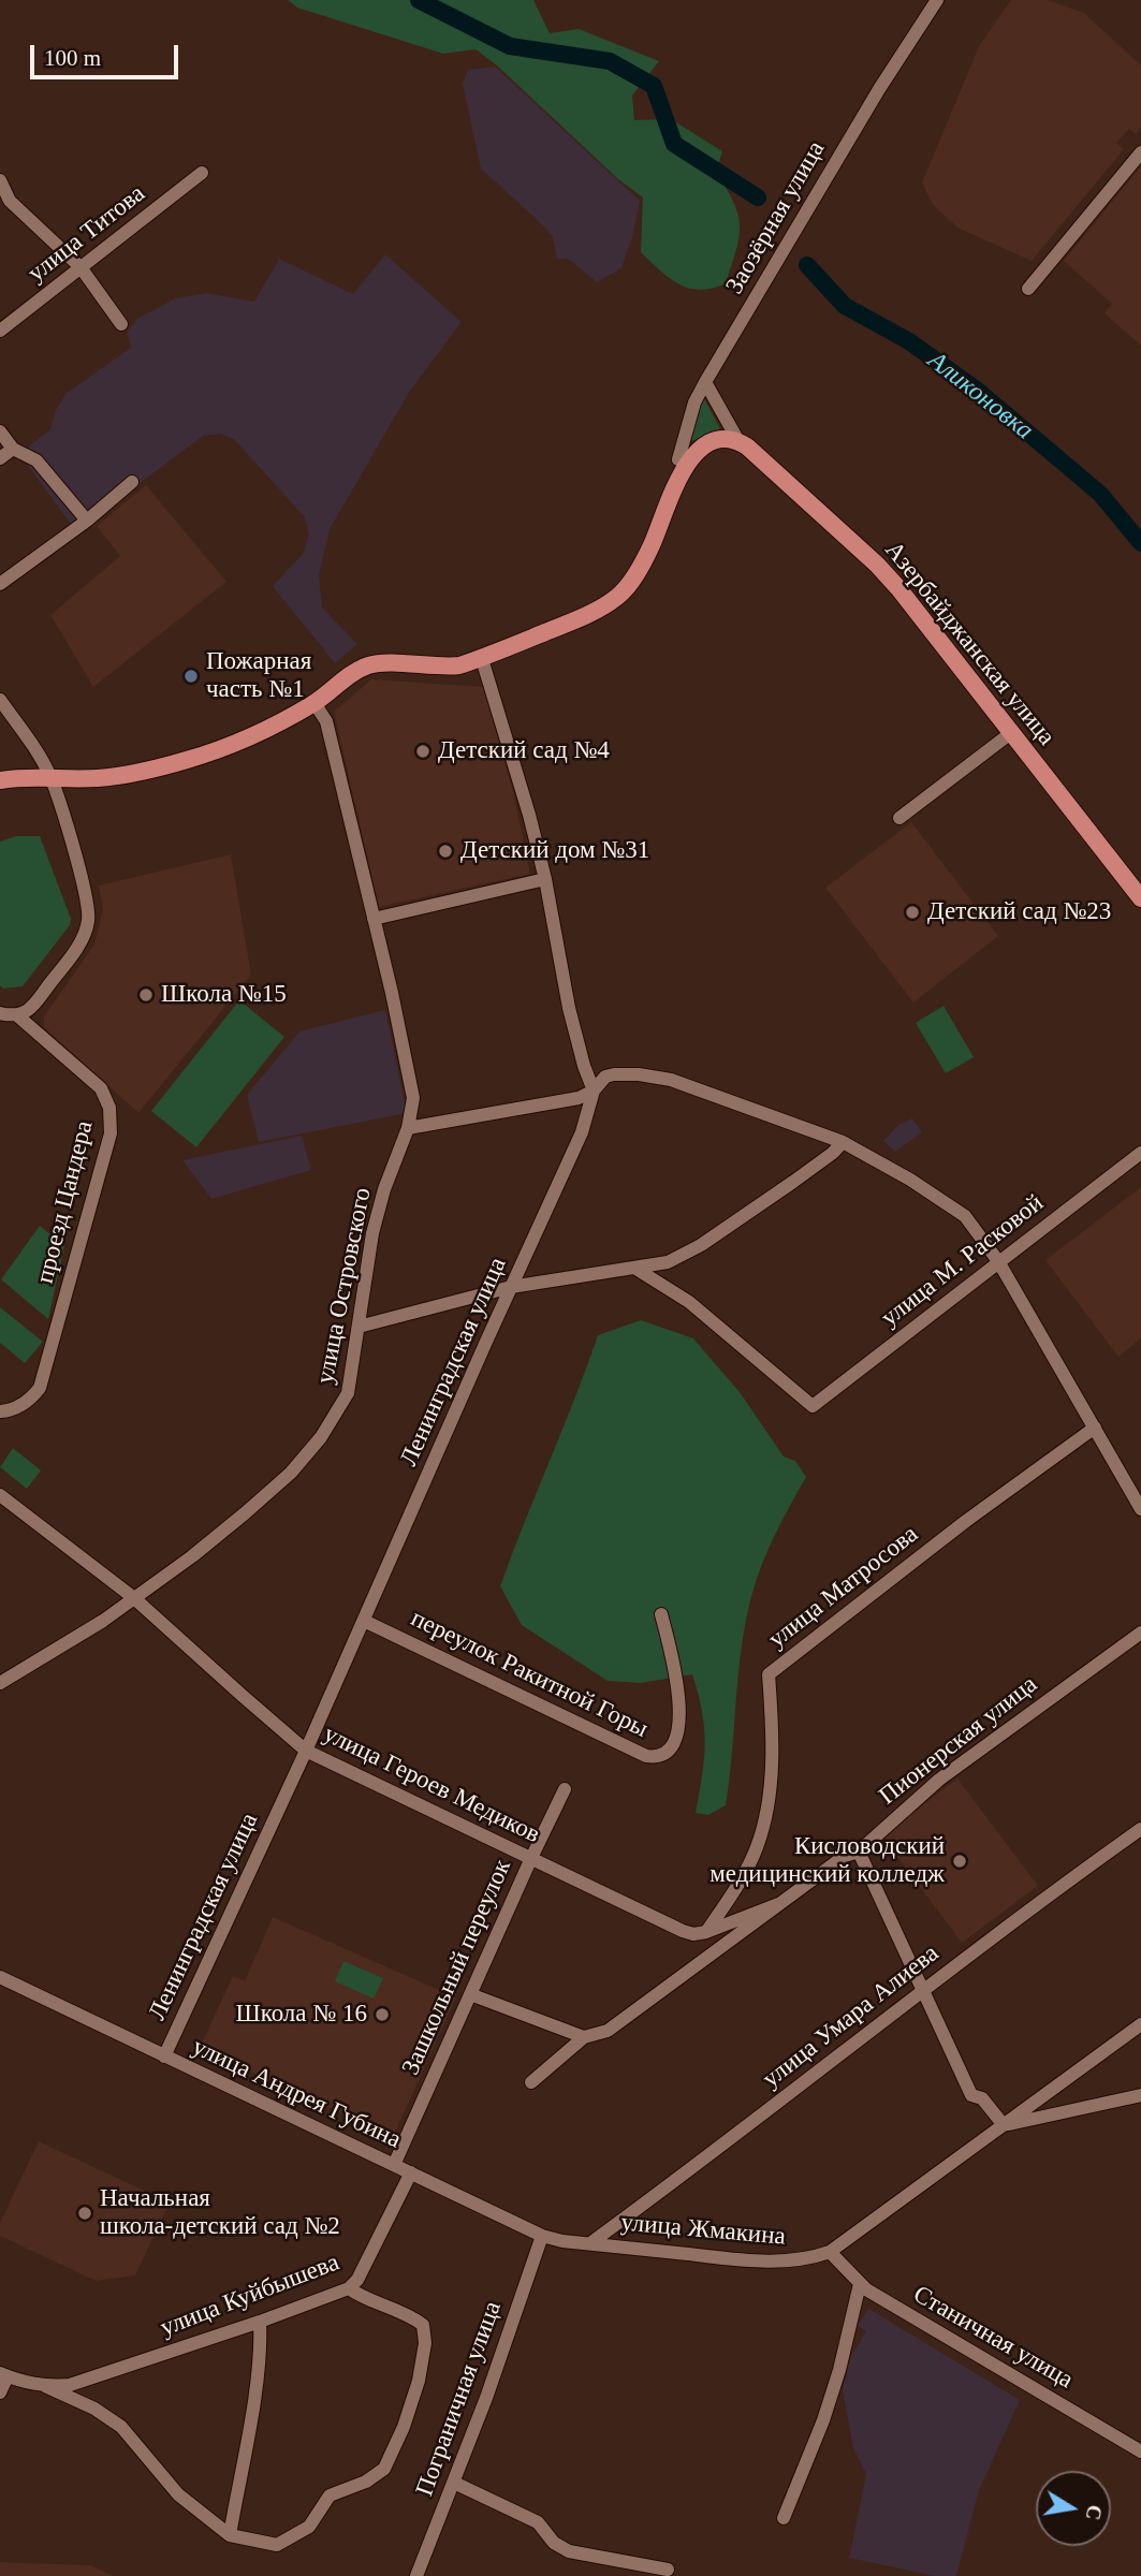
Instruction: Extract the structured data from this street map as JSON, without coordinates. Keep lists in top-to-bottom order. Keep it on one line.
{"streets":{"main road":["Азербайджанская улица"],"street":["Заозёрная улица","улица Титова","проезд Цандера","улица М. Расковой","улица Островского","Ленинградская улица","улица Матросова","переулок Ракитной Горы","Пионерская улица","улица Героев Медиков","Зашкольный переулок","улица Умара Алиева","улица Андрея Губина","улица Жмакина","улица Куйбышева","Станичная улица","Пограничная улица"]},"crossings":[["улица Островского","улица Героев Медиков"],["Ленинградская улица","переулок Ракитной Горы"],["Ленинградская улица","улица Героев Медиков"],["Ленинградская улица","улица Андрея Губина"],["улица Матросова","улица Героев Медиков"],["улица Героев Медиков","Зашкольный переулок"],["Зашкольный переулок","улица Андрея Губина"],["улица Умара Алиева","улица Жмакина"],["улица Андрея Губина","улица Жмакина"],["улица Андрея Губина","улица Куйбышева"],["улица Жмакина","улица Куйбышева"],["улица Жмакина","Станичная улица"],["улица Жмакина","Пограничная улица"]],"water":["Аликоновка"],"places":["Пожарная часть №1","Детский сад №4","Детский дом №31","Детский сад №23","Школа №15","Кисловодский медицинский колледж","Школа № 16","Начальная школа-детский сад №2"],"scale_bar":"100 m","north":"right"}
